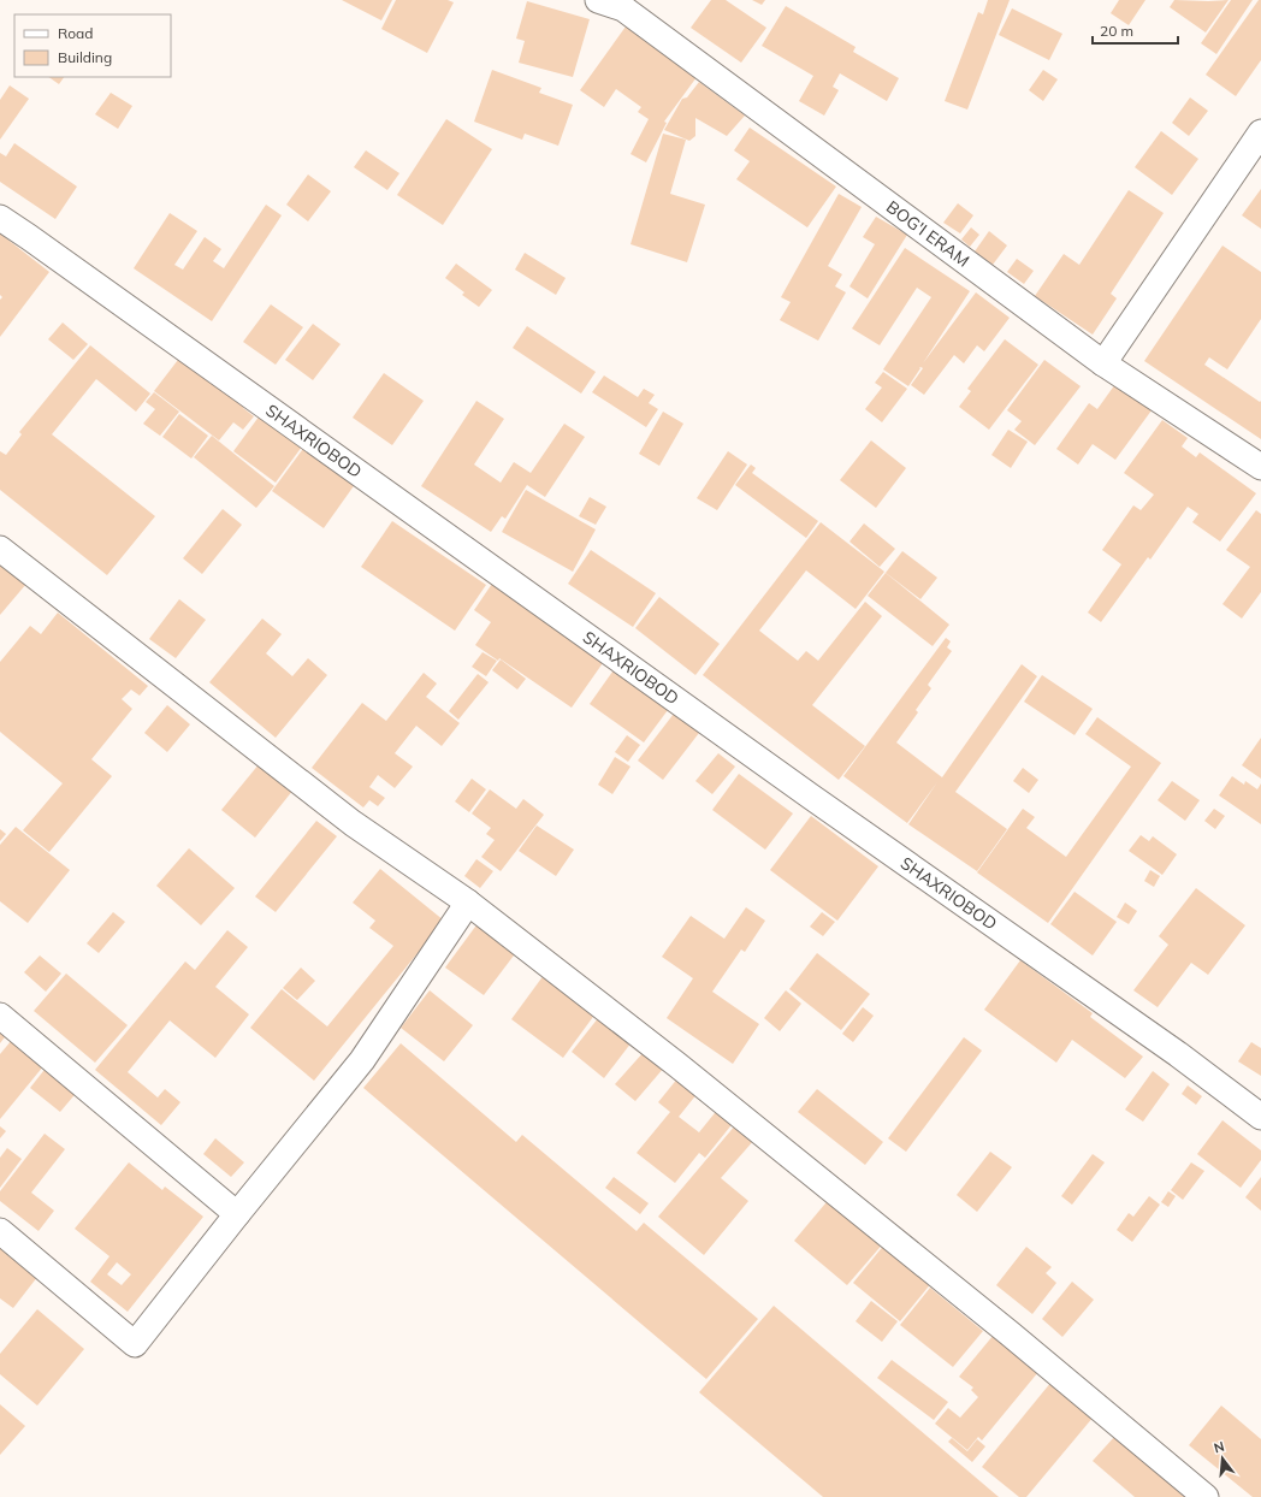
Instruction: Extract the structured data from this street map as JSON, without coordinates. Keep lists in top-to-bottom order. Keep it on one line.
{"streets":{"street":["BOG'I ERAM","SHAXRIOBOD"]},"legend":["Road","Building"],"scale_bar":"20 m","north":"top"}
